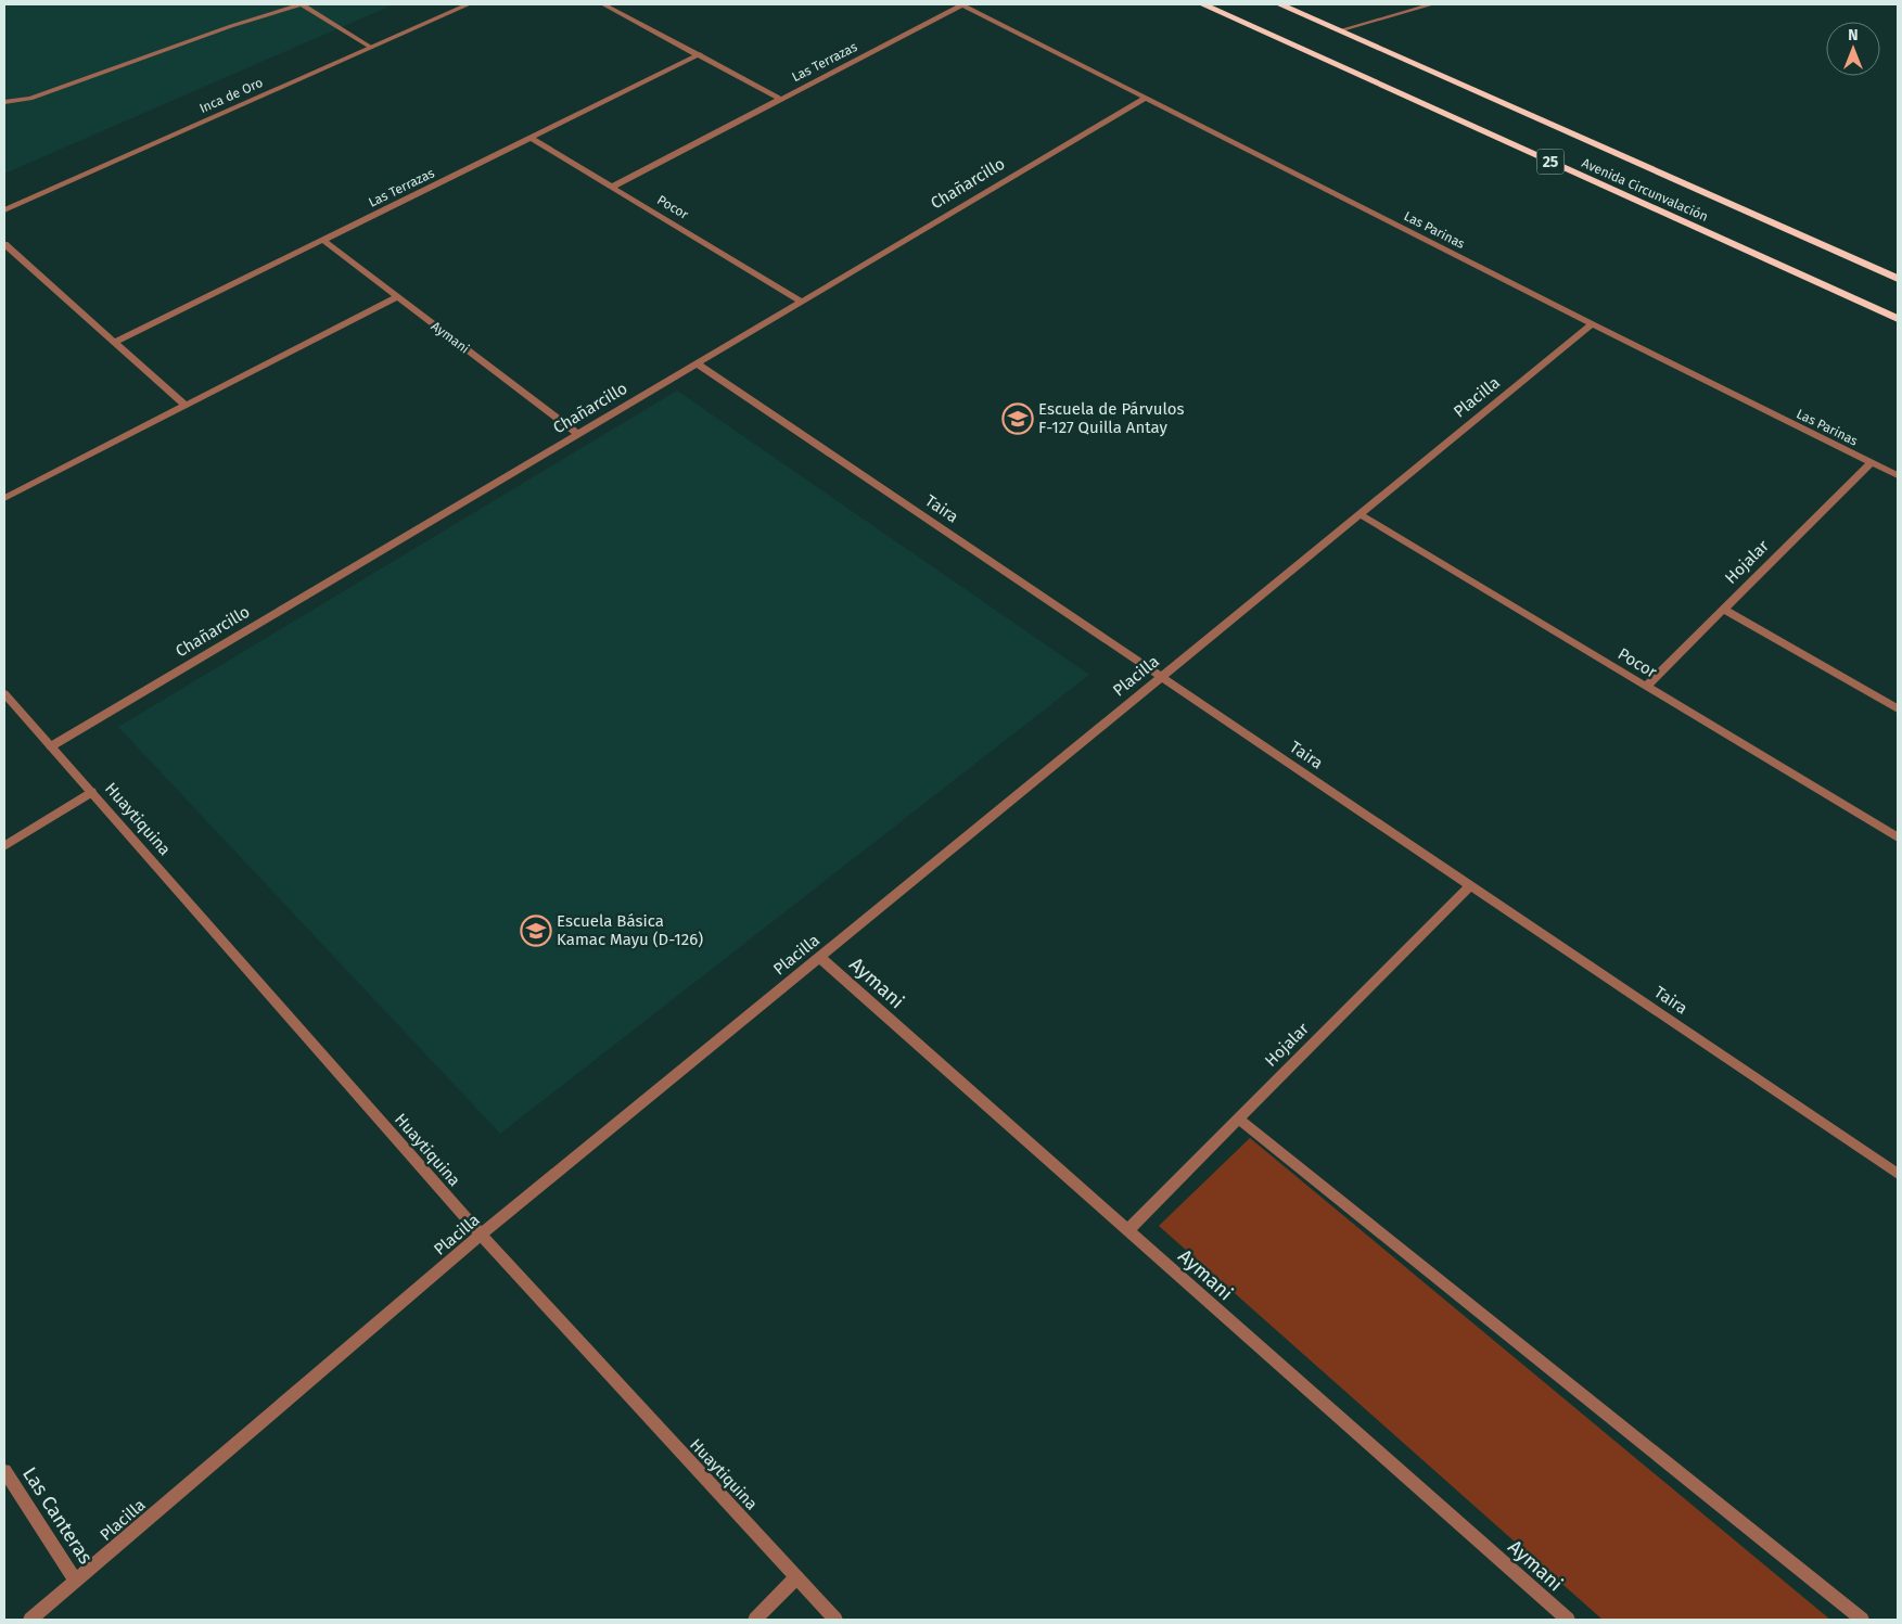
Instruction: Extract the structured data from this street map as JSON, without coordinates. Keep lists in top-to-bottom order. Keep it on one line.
{"streets":{"highway":["25","Avenida Circunvalación"],"street":["Las Terrazas","Inca de Oro","Chañarcillo","Pocor","Las Parinas","Aymani","Placilla","Taira","Hojalar","Huaytiquina","Las Canteras"]},"crossings":[["Las Terrazas","Pocor"],["Las Terrazas","Las Parinas"],["Las Terrazas","Aymani"],["Chañarcillo","Pocor"],["Chañarcillo","Las Parinas"],["Chañarcillo","Aymani"],["Chañarcillo","Taira"],["Chañarcillo","Huaytiquina"],["Pocor","Placilla"],["Pocor","Hojalar"],["Las Parinas","Placilla"],["Las Parinas","Hojalar"],["Aymani","Placilla"],["Aymani","Hojalar"],["Placilla","Taira"],["Placilla","Huaytiquina"],["Placilla","Las Canteras"],["Taira","Hojalar"]],"places":{"school or university":["Escuela de Párvulos F-127 Quilla Antay","Escuela Básica Kamac Mayu (D-126)"]},"north":"top"}
